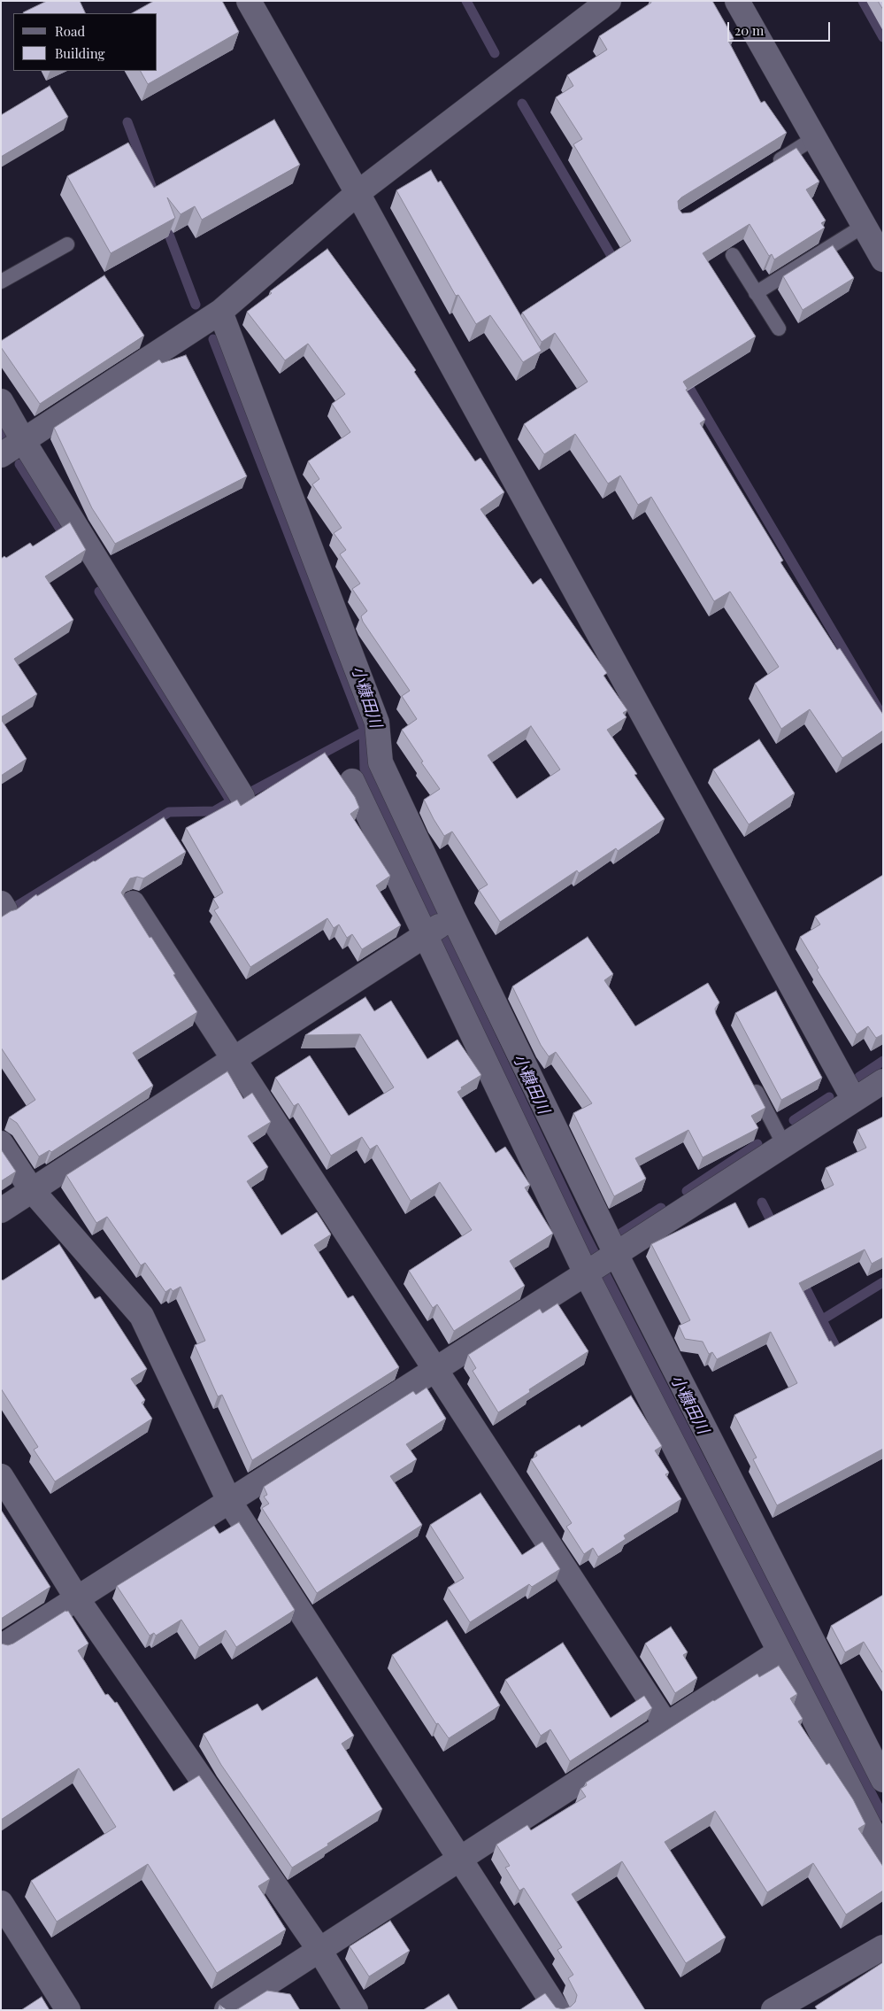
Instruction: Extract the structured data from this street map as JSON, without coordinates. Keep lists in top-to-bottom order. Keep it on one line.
{"water":["小糠田川"],"legend":["Road","Building"],"scale_bar":"20 m"}
